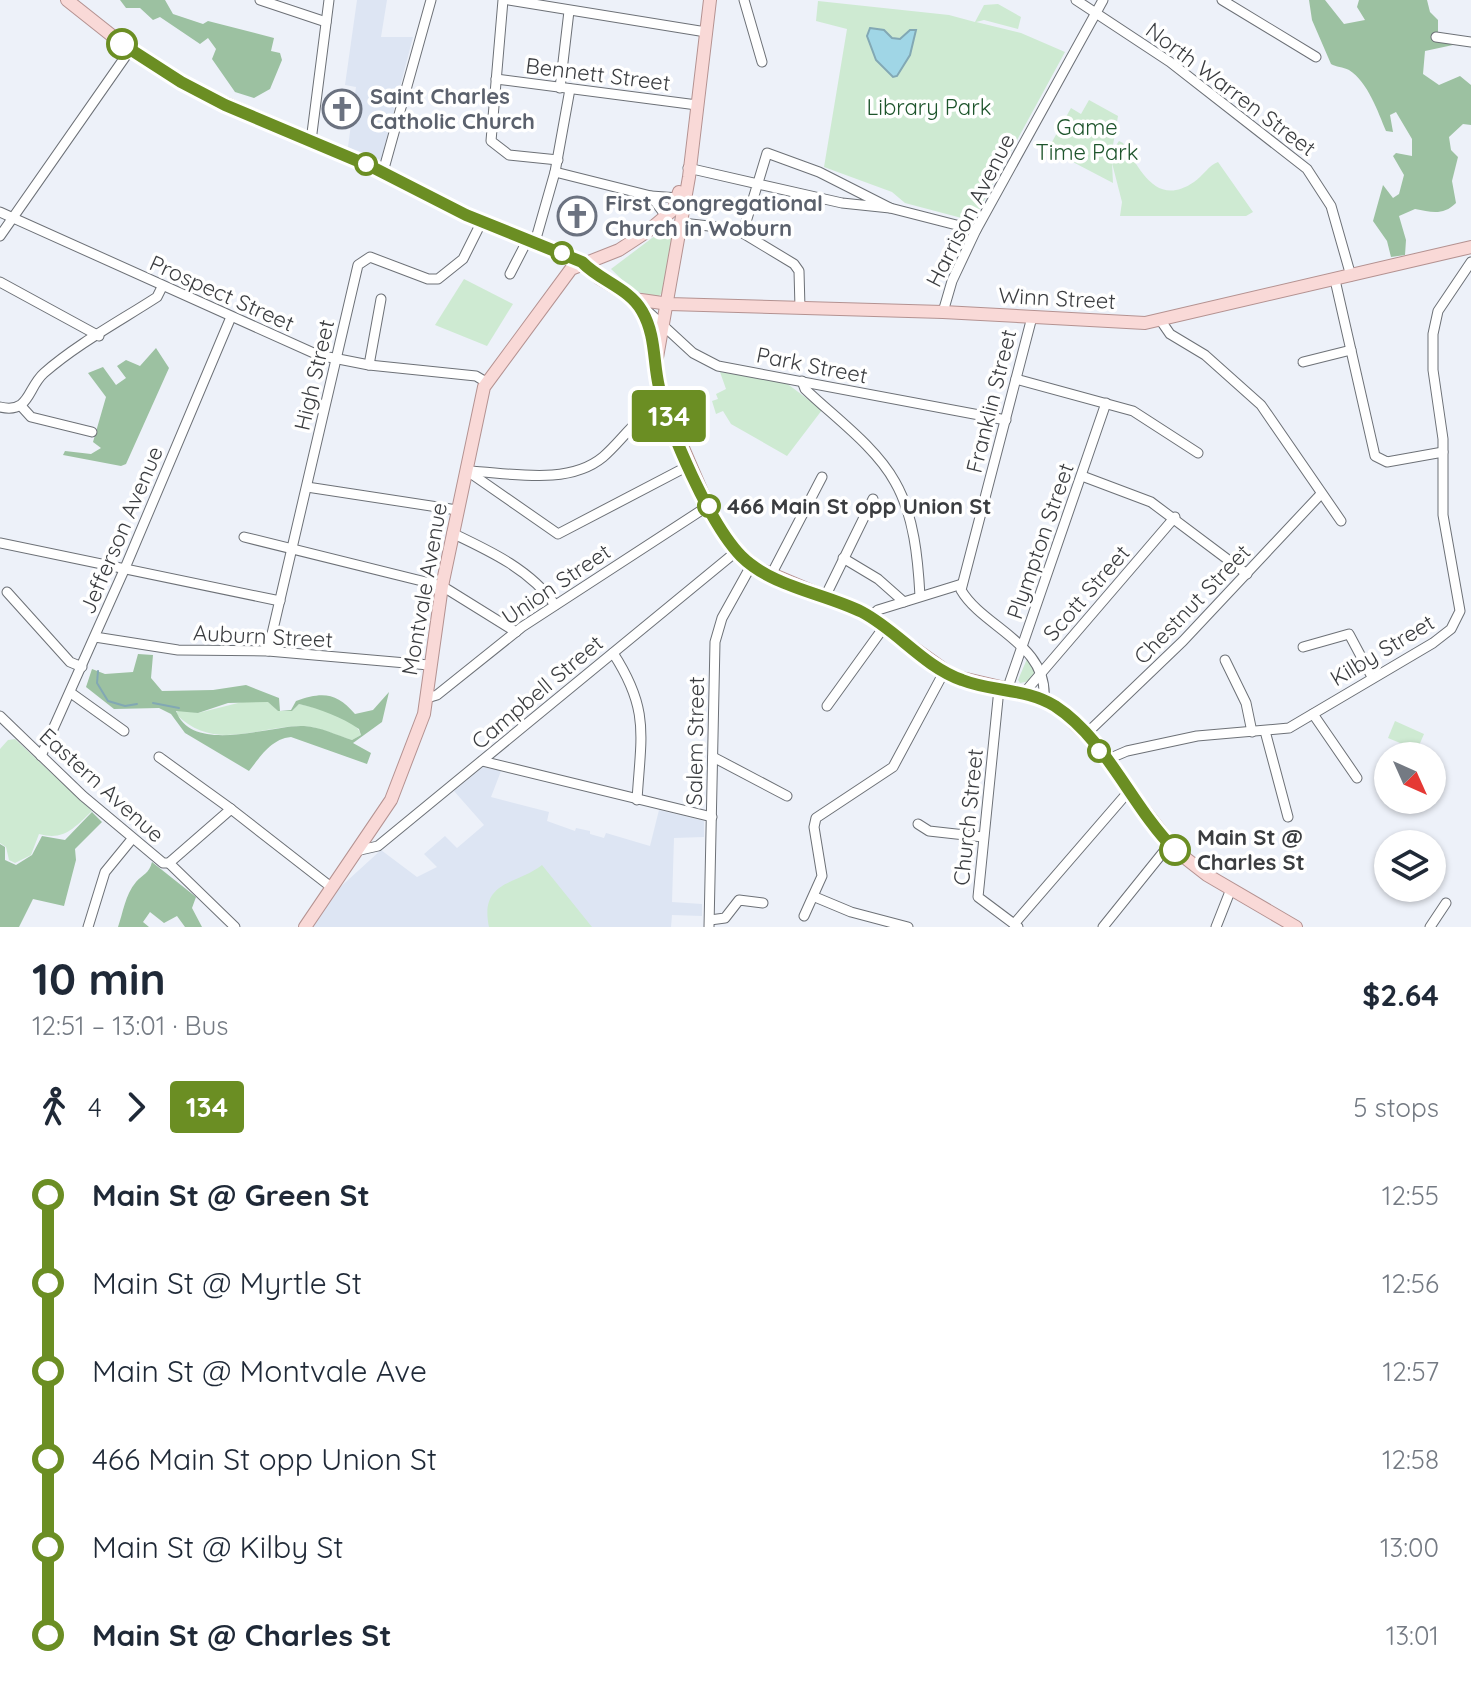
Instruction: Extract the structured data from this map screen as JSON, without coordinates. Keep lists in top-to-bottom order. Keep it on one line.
{"streets":{"main road":["Winn Street","Montvale Avenue"],"street":["Bennett Street","North Warren Street","Harrison Avenue","Prospect Street","Park Street","High Street","Franklin Street","Jefferson Avenue","Plympton Street","Union Street","Scott Street","Chestnut Street","Auburn Street","Kilby Street","Campbell Street","Salem Street","Eastern Avenue","Church Street"]},"crossings":[["North Warren Street","Harrison Avenue"],["North Warren Street","Winn Street"],["Harrison Avenue","Winn Street"],["Prospect Street","High Street"],["Prospect Street","Jefferson Avenue"],["Prospect Street","Montvale Avenue"],["Winn Street","Park Street"],["Winn Street","Franklin Street"],["Park Street","Franklin Street"],["High Street","Auburn Street"],["Jefferson Avenue","Auburn Street"],["Jefferson Avenue","Eastern Avenue"],["Plympton Street","Church Street"],["Union Street","Montvale Avenue"],["Montvale Avenue","Auburn Street"],["Montvale Avenue","Campbell Street"]],"parks":["Library Park","Game Time Park"],"places":{"church":["Saint Charles Catholic Church","First Congregational Church in Woburn"],"other":["466 Main St opp Union St","Main St @ Charles St"]},"lines":["bus line 134"],"north":"bottom right","page":{"on_map":"134","heading":["10 min","12:51 – 13:01 · Bus","$2.64"],"legs":["4","134","5 stops"],"list":[{"name":"Main St @ Green St","value":"12:55"},{"name":"Main St @ Myrtle St","value":"12:56"},{"name":"Main St @ Montvale Ave","value":"12:57"},{"name":"466 Main St opp Union St","value":"12:58"},{"name":"Main St @ Kilby St","value":"13:00"},{"name":"Main St @ Charles St","value":"13:01"}]}}
